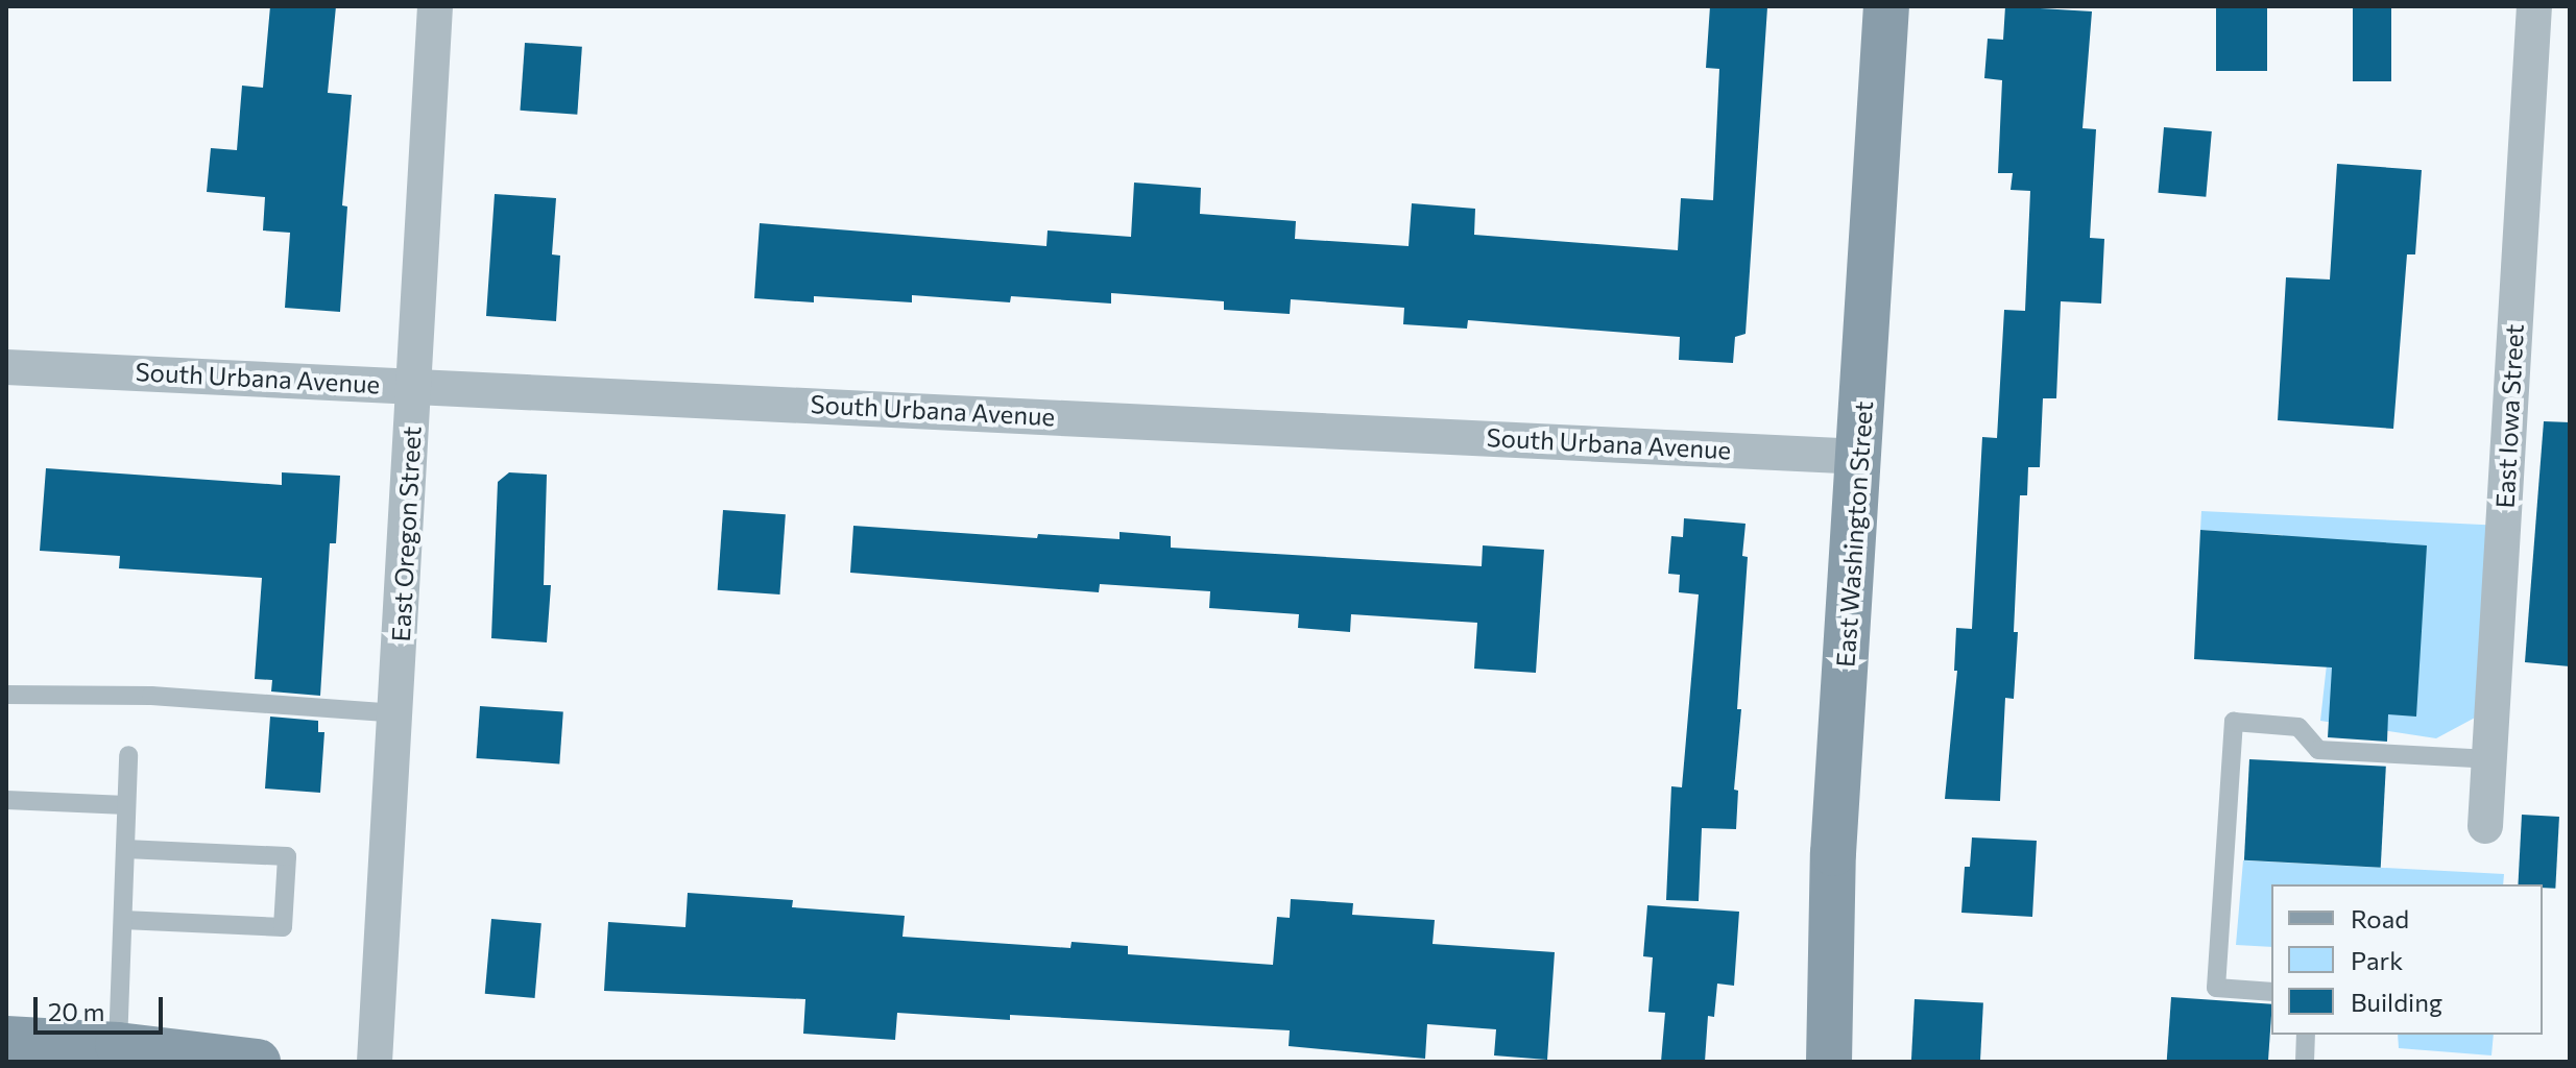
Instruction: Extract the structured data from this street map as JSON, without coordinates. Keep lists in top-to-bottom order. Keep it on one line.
{"streets":{"main road":["East Washington Street"],"street":["South Urbana Avenue","East Iowa Street","East Oregon Street"]},"crossings":[["South Urbana Avenue","East Oregon Street"],["South Urbana Avenue","East Washington Street"]],"legend":["Road","Park","Building"],"scale_bar":"20 m"}
